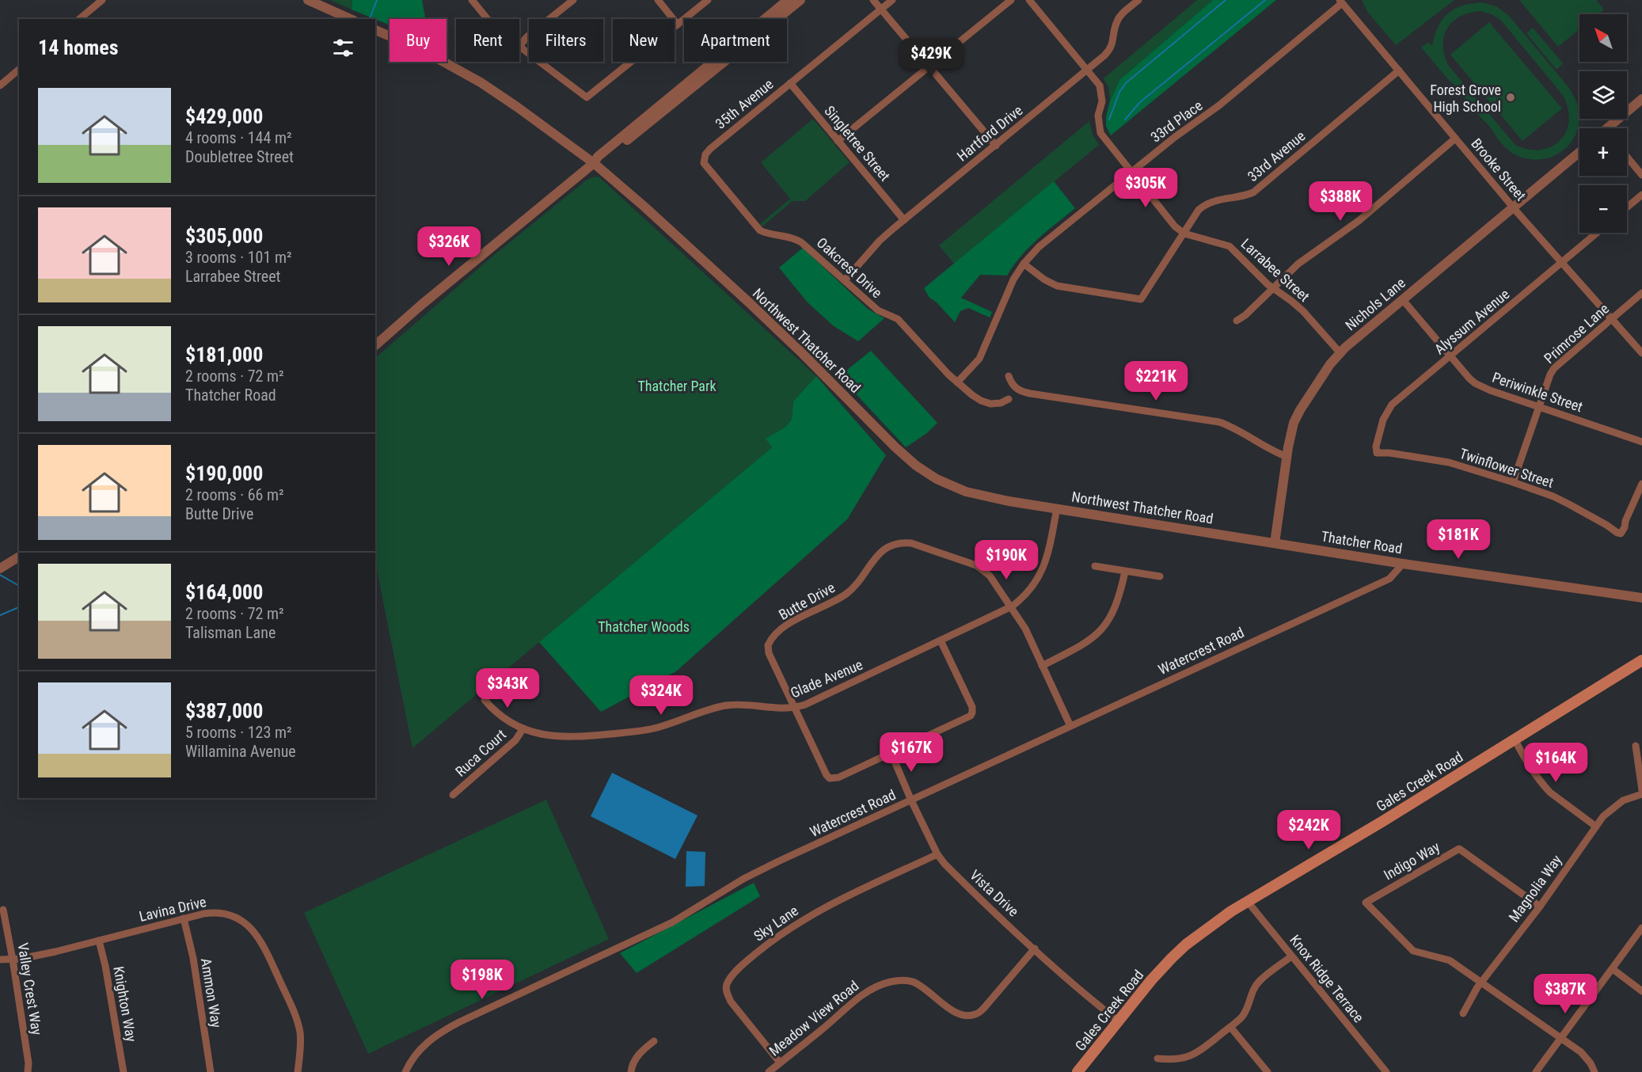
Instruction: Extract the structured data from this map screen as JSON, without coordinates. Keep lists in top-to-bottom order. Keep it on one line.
{"streets":{"main road":["Gales Creek Road"],"street":["35th Avenue","33rd Place","Hartford Drive","Singletree Street","33rd Avenue","Brooke Street","Oakcrest Drive","Larrabee Street","Nichols Lane","Alyssum Avenue","Primrose Lane","Northwest Thatcher Road","Periwinkle Street","Twinflower Street","Thatcher Road","Butte Drive","Watercrest Road","Glade Avenue","Ruca Court","Indigo Way","Magnolia Way","Vista Drive","Lavina Drive","Sky Lane","Knox Ridge Terrace","Valley Crest Way","Ammon Way","Knighton Way","Meadow View Road"]},"crossings":[["35th Avenue","Singletree Street"],["35th Avenue","Oakcrest Drive"],["33rd Place","33rd Avenue"],["33rd Place","Brooke Street"],["33rd Place","Oakcrest Drive"],["33rd Place","Larrabee Street"],["Hartford Drive","Singletree Street"],["Hartford Drive","Oakcrest Drive"],["Hartford Drive","Larrabee Street"],["33rd Avenue","Brooke Street"],["33rd Avenue","Larrabee Street"],["Brooke Street","Nichols Lane"],["Brooke Street","Alyssum Avenue"],["Brooke Street","Primrose Lane"],["Larrabee Street","Nichols Lane"],["Nichols Lane","Northwest Thatcher Road"],["Nichols Lane","Periwinkle Street"],["Nichols Lane","Thatcher Road"],["Alyssum Avenue","Periwinkle Street"],["Alyssum Avenue","Twinflower Street"],["Primrose Lane","Periwinkle Street"],["Primrose Lane","Twinflower Street"],["Northwest Thatcher Road","Thatcher Road"],["Northwest Thatcher Road","Glade Avenue"],["Thatcher Road","Watercrest Road"],["Butte Drive","Watercrest Road"],["Butte Drive","Glade Avenue"],["Butte Drive","Vista Drive"],["Watercrest Road","Vista Drive"],["Glade Avenue","Ruca Court"],["Gales Creek Road","Vista Drive"],["Gales Creek Road","Knox Ridge Terrace"],["Indigo Way","Magnolia Way"],["Vista Drive","Sky Lane"],["Vista Drive","Meadow View Road"],["Lavina Drive","Valley Crest Way"],["Lavina Drive","Ammon Way"],["Lavina Drive","Knighton Way"],["Sky Lane","Meadow View Road"]],"parks":["Thatcher Park","Thatcher Woods"],"places":["Forest Grove High School"],"north":"top left","page":{"map_buttons":["+","−"],"chip":["Buy","Rent","Filters","New","Apartment"],"heading":"14 homes","price":["$429K","$305K","$388K","$326K","$221K","$181K","$190K","$343K","$324K","$167K","$164K","$242K","$198K","$387K"],"list":[{"name":"$429,000","note":"4 rooms · 144 m² · Doubletree Street"},{"name":"$305,000","note":"3 rooms · 101 m² · Larrabee Street"},{"name":"$181,000","note":"2 rooms · 72 m² · Thatcher Road"},{"name":"$190,000","note":"2 rooms · 66 m² · Butte Drive"},{"name":"$164,000","note":"2 rooms · 72 m² · Talisman Lane"},{"name":"$387,000","note":"5 rooms · 123 m² · Willamina Avenue"}]}}
